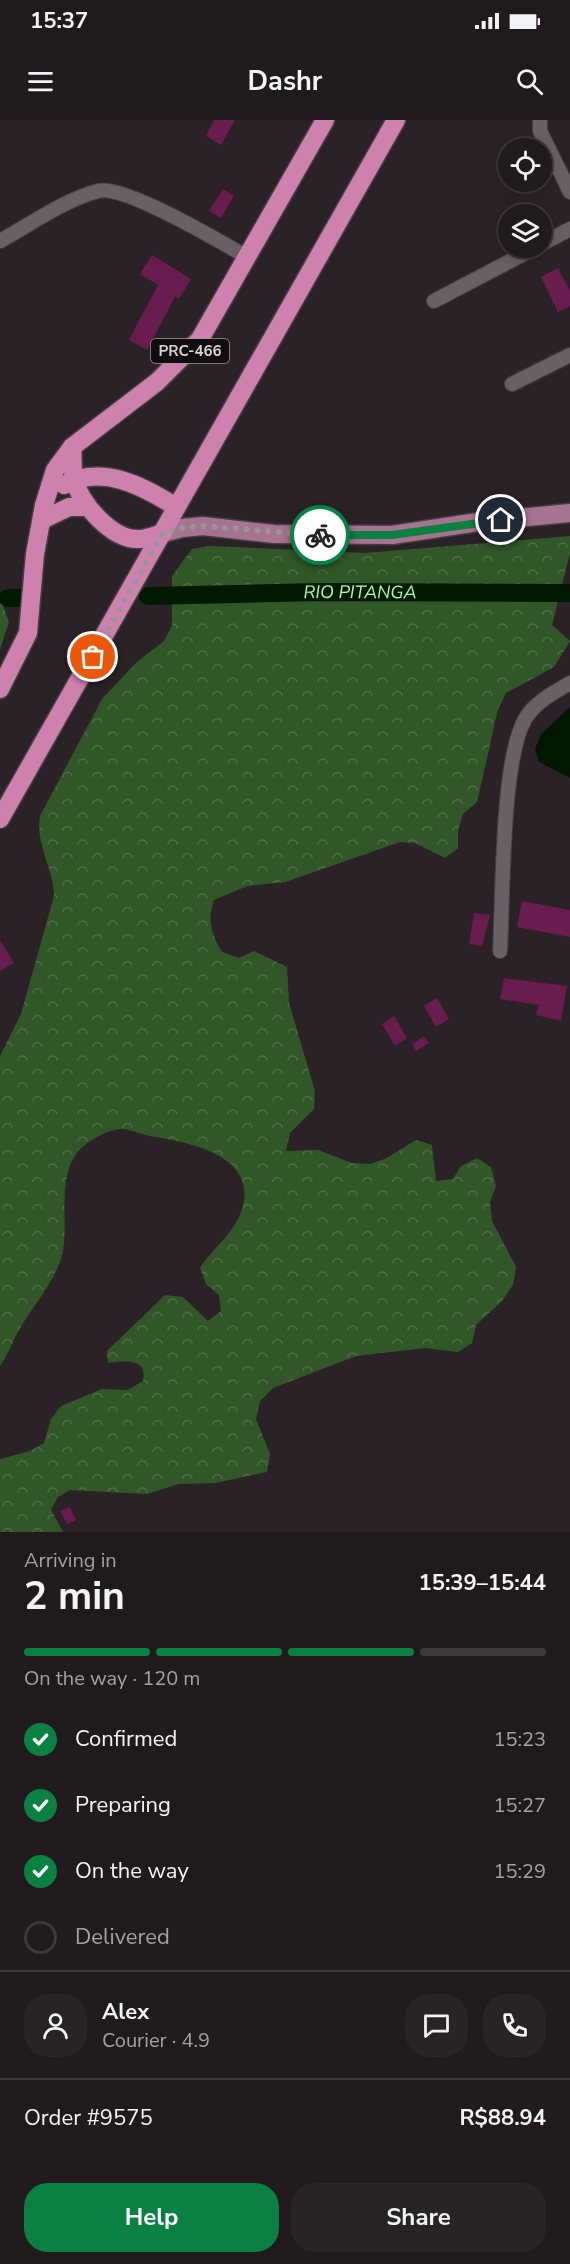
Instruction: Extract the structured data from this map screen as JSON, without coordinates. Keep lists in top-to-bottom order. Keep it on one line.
{"streets":{"highway":["PRC-466"]},"water":["RIO PITANGA"],"page":{"status":"15:37","header":"Dashr","heading":["2 min","Arriving in","15:39–15:44"],"panel":["Alex","Courier · 4.9","Order #9575","R$88.94"],"bar":"On the way · 120 m","list":[["Confirmed","15:23"],["Preparing","15:27"],["On the way","15:29"],"Delivered"],"buttons":["Help","Share"]}}
